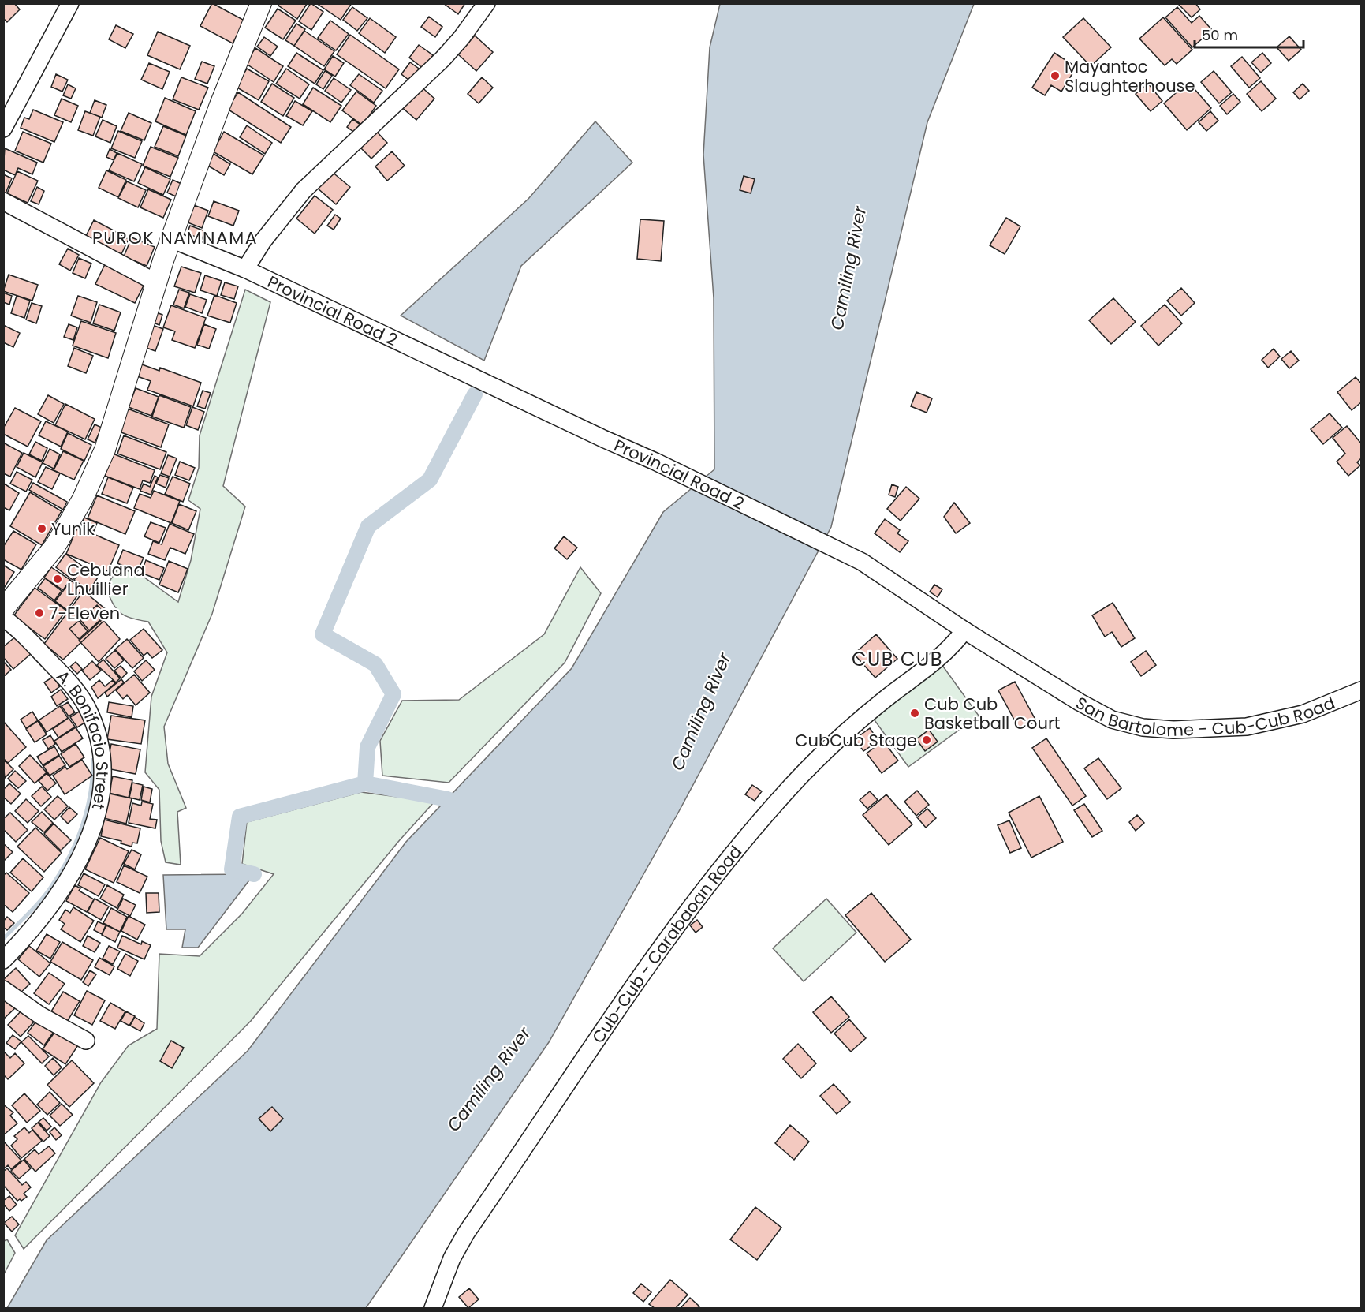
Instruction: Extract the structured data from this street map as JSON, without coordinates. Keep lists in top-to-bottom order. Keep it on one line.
{"streets":{"street":["Provincial Road 2","San Bartolome - Cub-Cub Road","A. Bonifacio Street","Cub-Cub - Carabaoan Road"]},"crossings":[["Provincial Road 2","San Bartolome - Cub-Cub Road"],["San Bartolome - Cub-Cub Road","Cub-Cub - Carabaoan Road"]],"districts":["PUROK NAMNAMA","CUB CUB"],"water":["Camiling River"],"places":["Mayantoc Slaughterhouse","Yunik","Cebuana Lhuillier","7-Eleven","Cub Cub Basketball Court","CubCub Stage"],"scale_bar":"50 m"}
